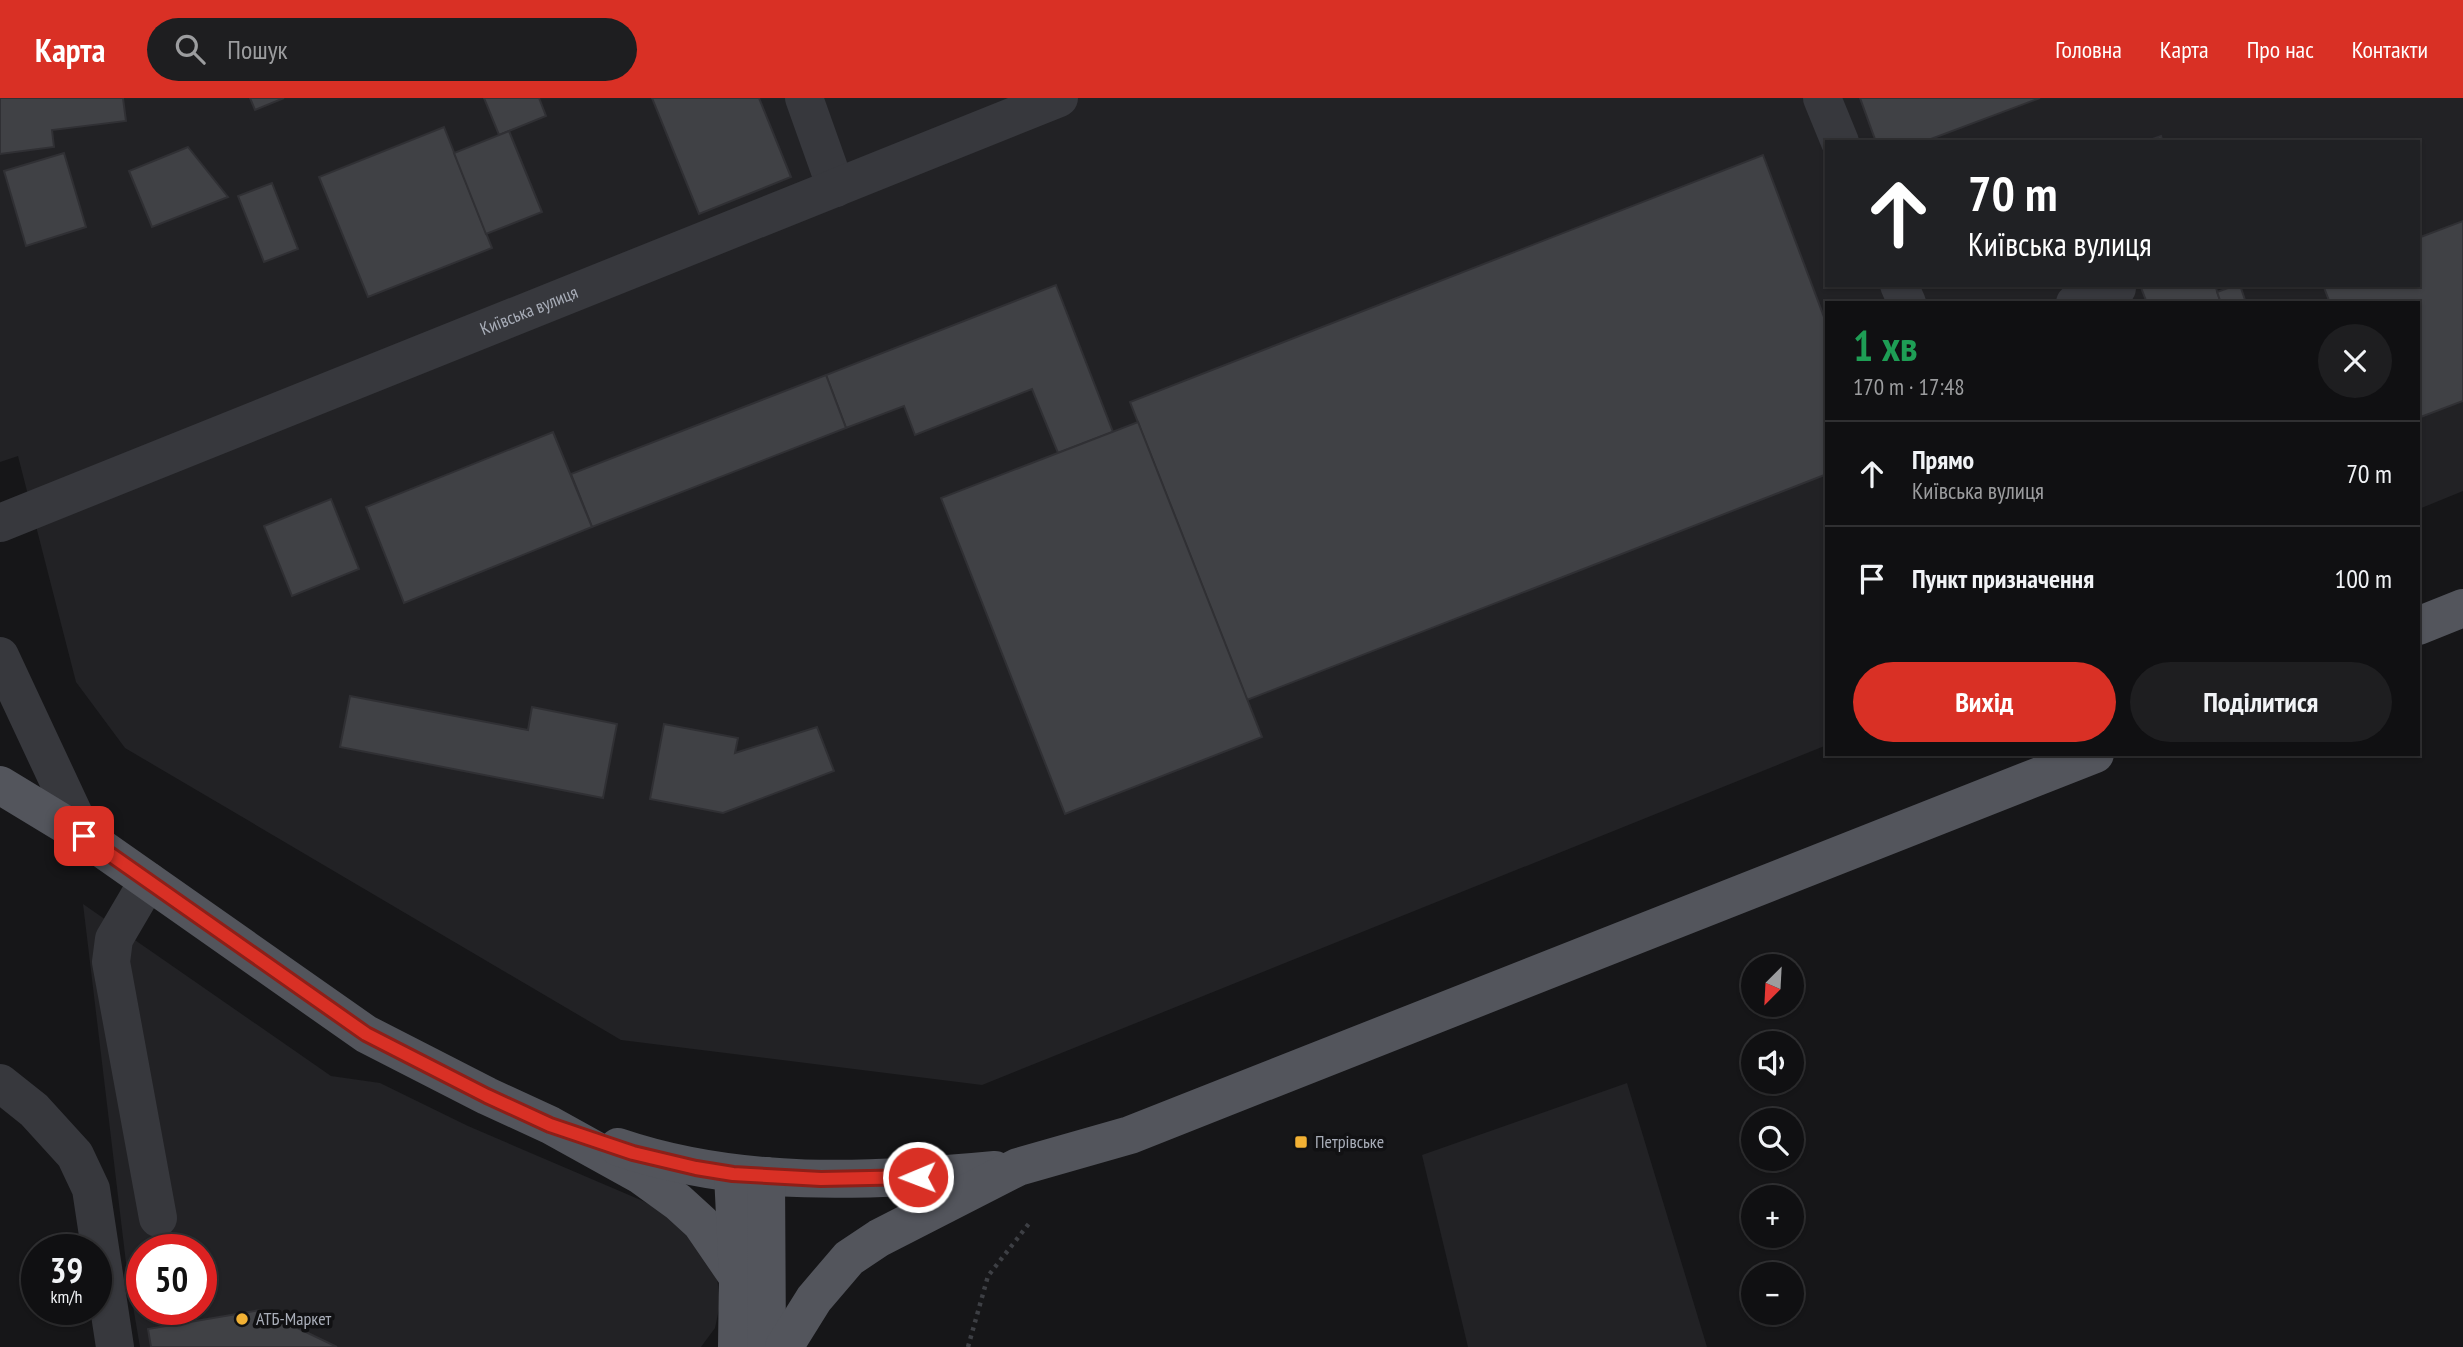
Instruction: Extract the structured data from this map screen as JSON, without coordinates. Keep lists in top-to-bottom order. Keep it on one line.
{"streets":{"street":["Київська вулиця"]},"places":{"transit":["Петрівське"],"other":["АТБ-Маркет"]},"north":"bottom left","page":{"header":"Карта","search":"Пошук","nav":["Головна","Карта","Про нас","Контакти"],"turn":["70 m","Київська вулиця"],"heading":["1 хв","170 m · 17:48"],"list":[{"name":"Прямо","note":"Київська вулиця","value":"70 m"},{"name":"Пункт призначення","value":"100 m"}],"buttons":["Вихід","Поділитися"],"map_buttons":["+","−"],"speed":"39 km/h","limit":"50"}}
